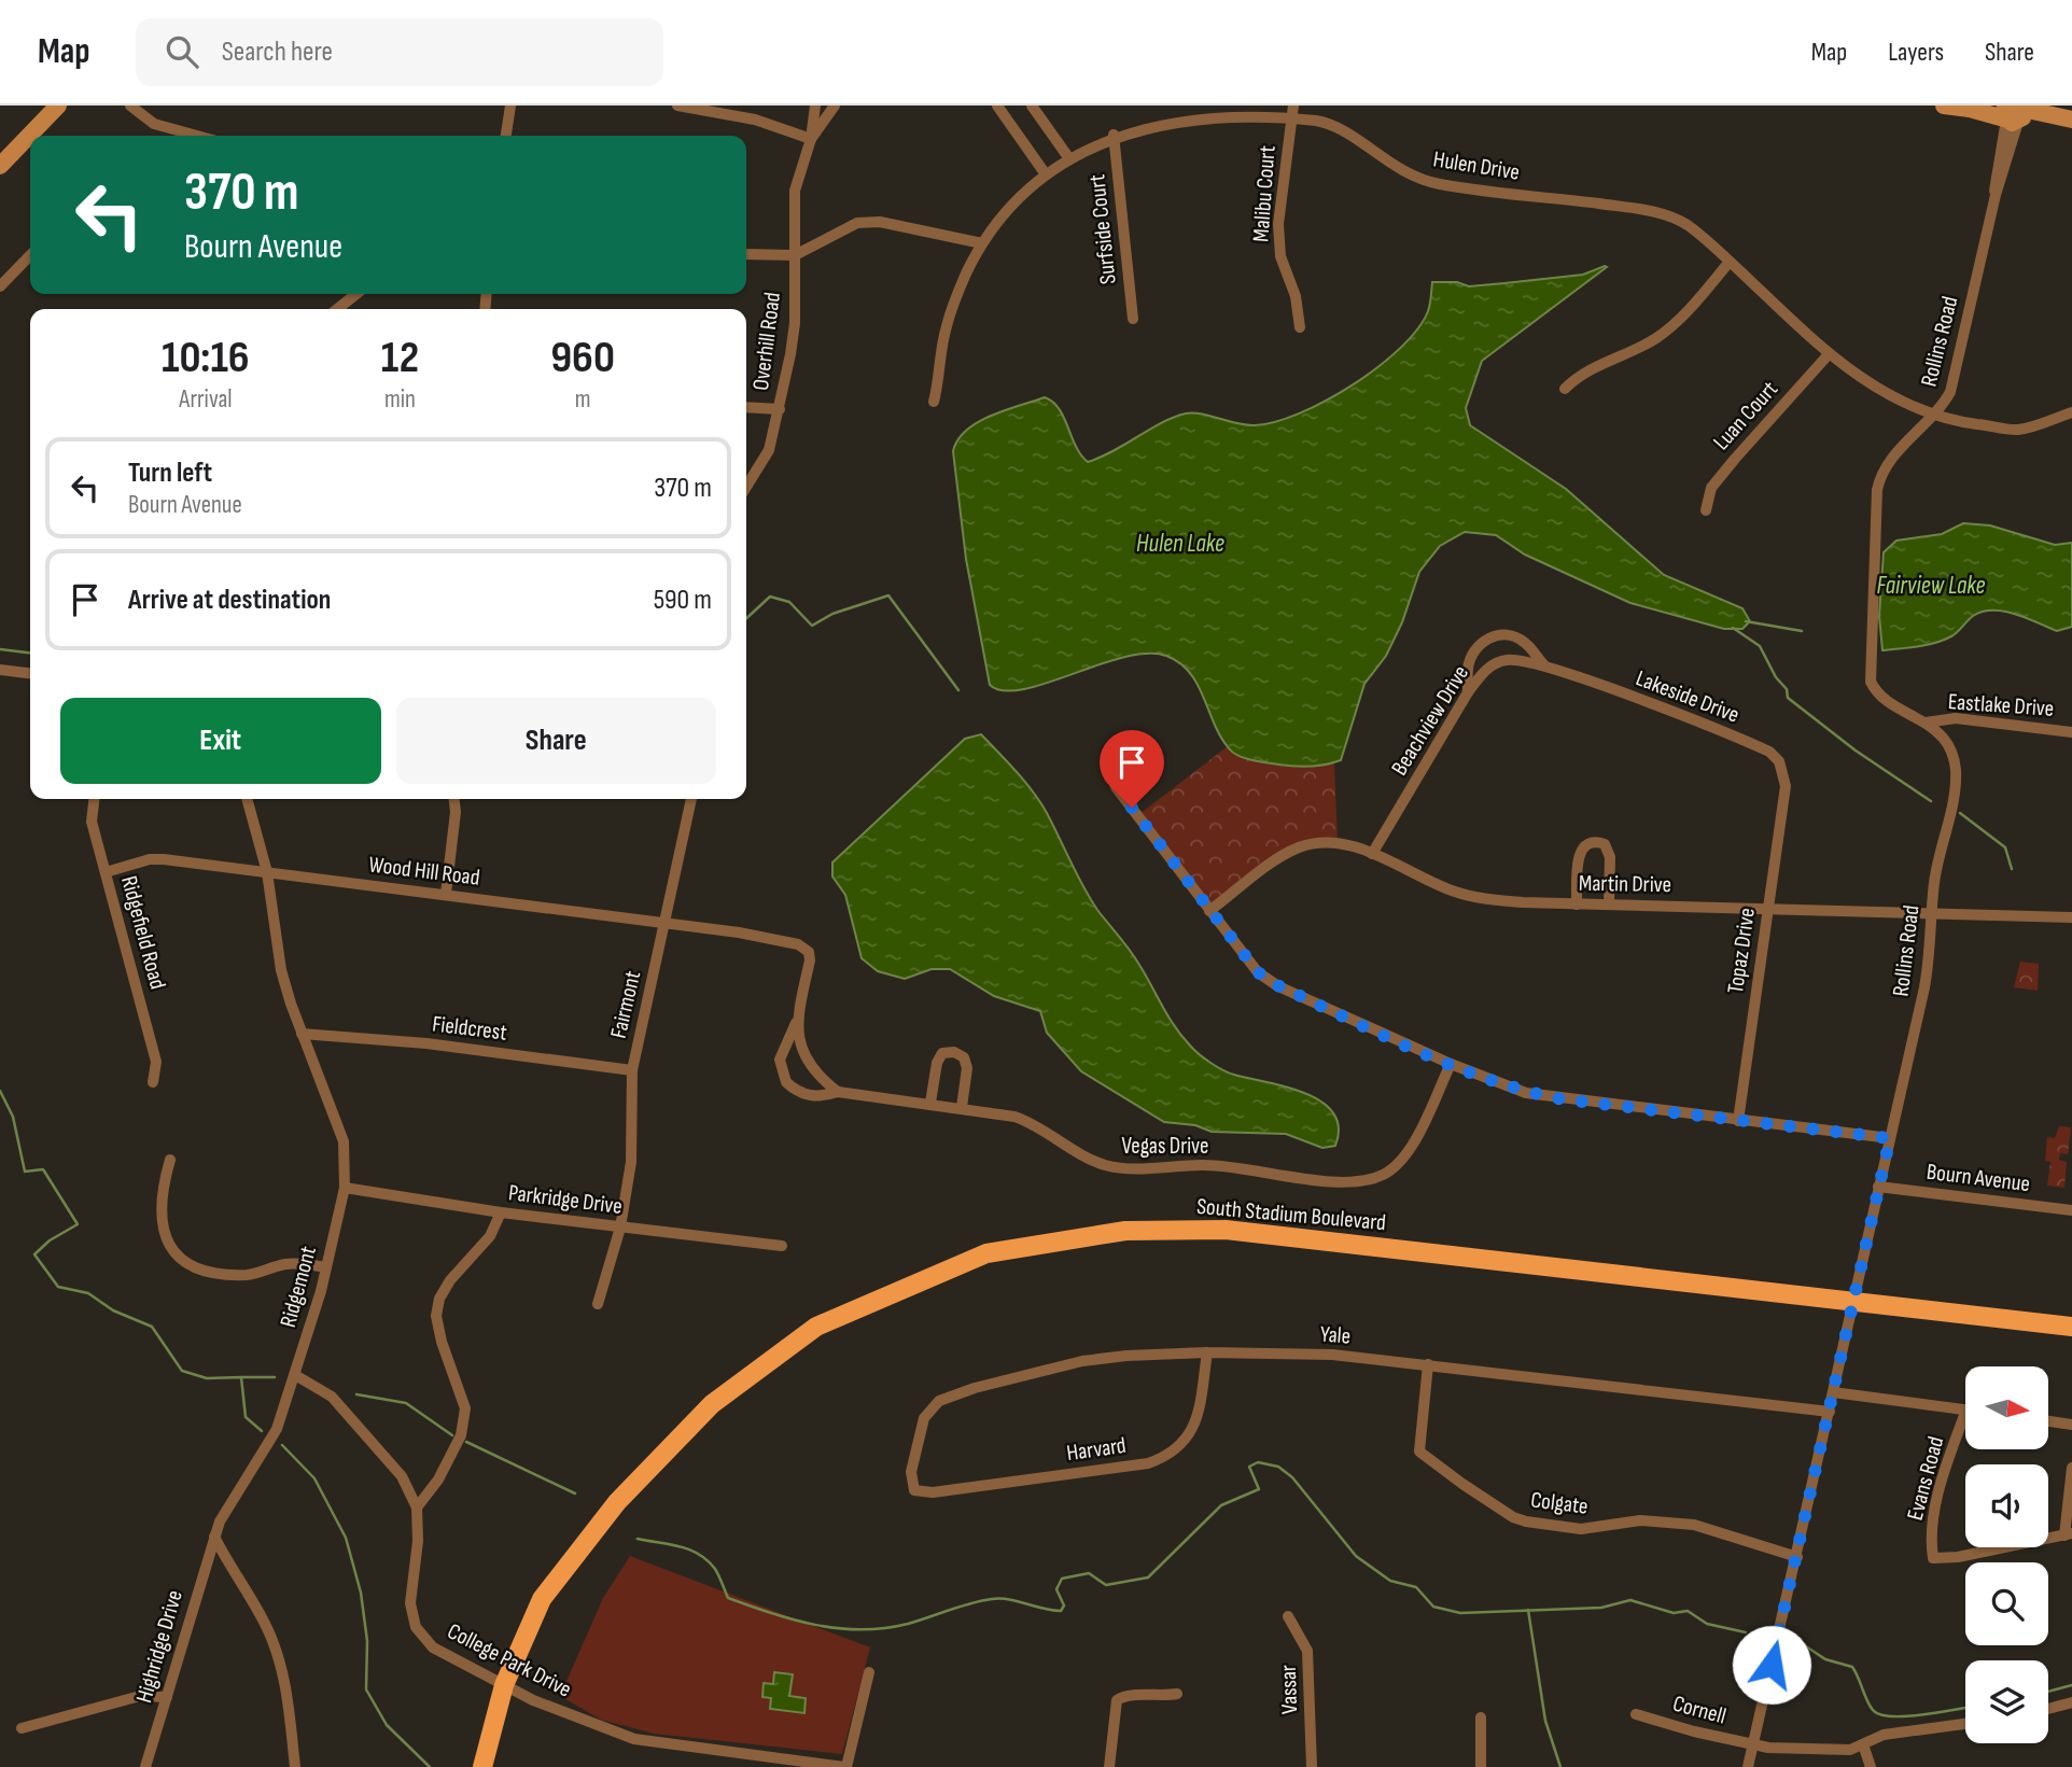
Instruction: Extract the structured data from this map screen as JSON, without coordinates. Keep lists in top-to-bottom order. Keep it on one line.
{"streets":{"main road":["South Stadium Boulevard"],"street":["Hulen Drive","Malibu Court","Surfside Court","Overhill Road","Rollins Road","Luan Court","Lakeside Drive","Eastlake Drive","Beachview Drive","Wood Hill Road","Martin Drive","Ridgefield Road","Topaz Drive","Fairmont","Fieldcrest","Vegas Drive","Bourn Avenue","Parkridge Drive","Ridgemont","Yale","Harvard","Evans Road","Colgate","Highridge Drive","College Park Drive","Vassar","Cornell"]},"crossings":[["Hulen Drive","Malibu Court"],["Hulen Drive","Surfside Court"],["Hulen Drive","Rollins Road"],["Hulen Drive","Luan Court"],["Rollins Road","Eastlake Drive"],["Rollins Road","Martin Drive"],["Rollins Road","Bourn Avenue"],["Rollins Road","South Stadium Boulevard"],["Rollins Road","Yale"],["Rollins Road","Colgate"],["Rollins Road","Cornell"],["Lakeside Drive","Beachview Drive"],["Lakeside Drive","Topaz Drive"],["Beachview Drive","Martin Drive"],["Wood Hill Road","Ridgefield Road"],["Wood Hill Road","Fairmont"],["Wood Hill Road","Vegas Drive"],["Wood Hill Road","Ridgemont"],["Martin Drive","Topaz Drive"],["Fairmont","Fieldcrest"],["Fairmont","Parkridge Drive"],["Fieldcrest","Ridgemont"],["Parkridge Drive","Ridgemont"],["South Stadium Boulevard","College Park Drive"],["Ridgemont","Highridge Drive"],["Ridgemont","College Park Drive"],["Yale","Harvard"],["Yale","Colgate"]],"water":["Hulen Lake","Fairview Lake"],"north":"right","page":{"header":"Map","search":"Search here","nav":["Map","Layers","Share"],"turn":["370 m","Bourn Avenue"],"eta":["10:16","Arrival","12","min","960","m"],"list":[{"name":"Turn left","note":"Bourn Avenue","value":"370 m"},{"name":"Arrive at destination","value":"590 m"}],"buttons":["Exit","Share"]}}
